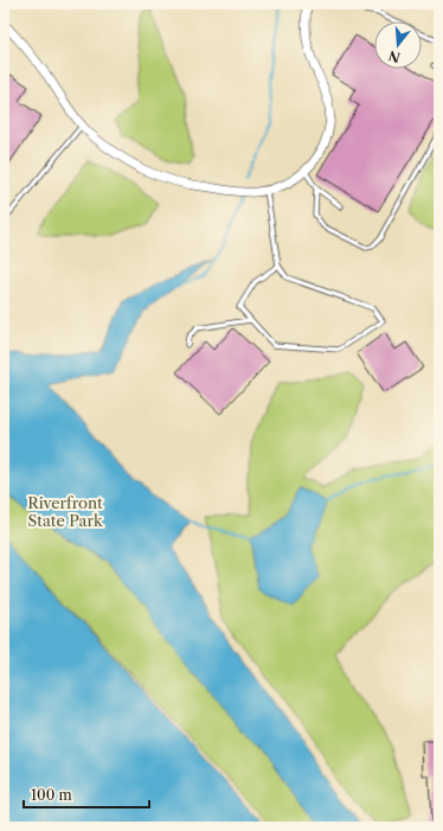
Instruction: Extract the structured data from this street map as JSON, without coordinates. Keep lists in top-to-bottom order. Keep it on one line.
{"parks":["Riverfront State Park"],"scale_bar":"100 m","north":"bottom"}
